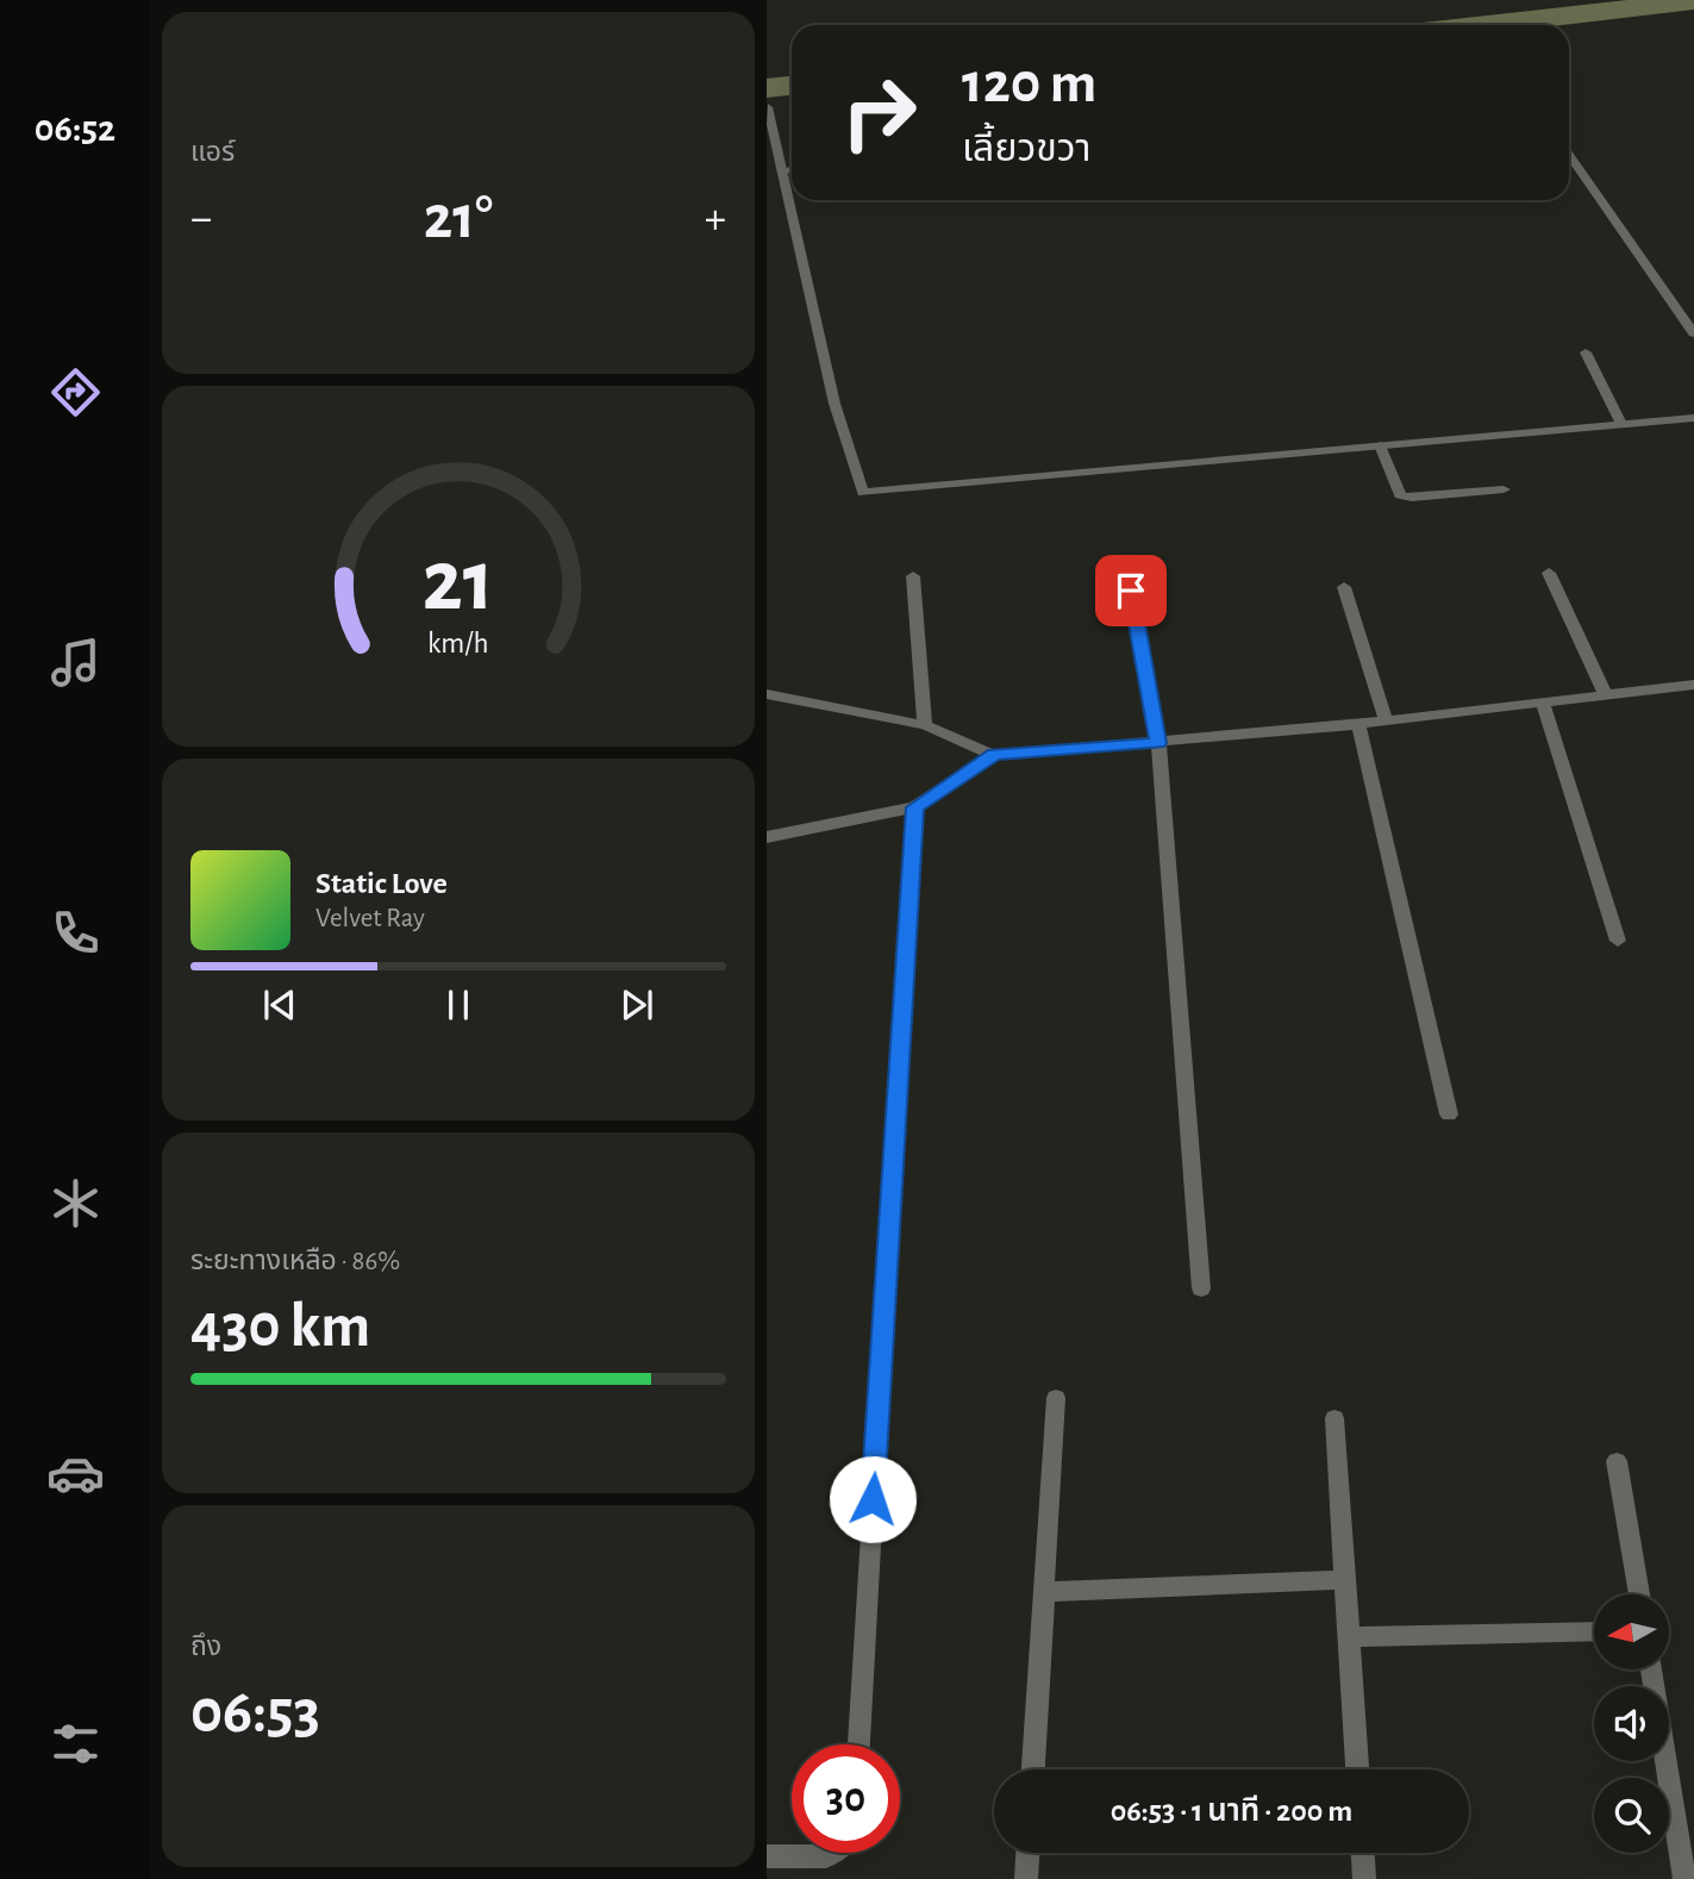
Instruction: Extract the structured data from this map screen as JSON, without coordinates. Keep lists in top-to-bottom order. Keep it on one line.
{"north":"left","page":{"tabs":"06:52","tile":["แอร์",["ระยะทางเหลือ · 86%","430 km"],["ถึง","06:53"]],"turn":["120 m","เลี้ยวขวา"],"heat":["−","21°","+"],"song":["Static Love","Velvet Ray"],"limit":"30","trip":"06:53 · 1 นาที · 200 m","gauge":["21","km/h"]}}
